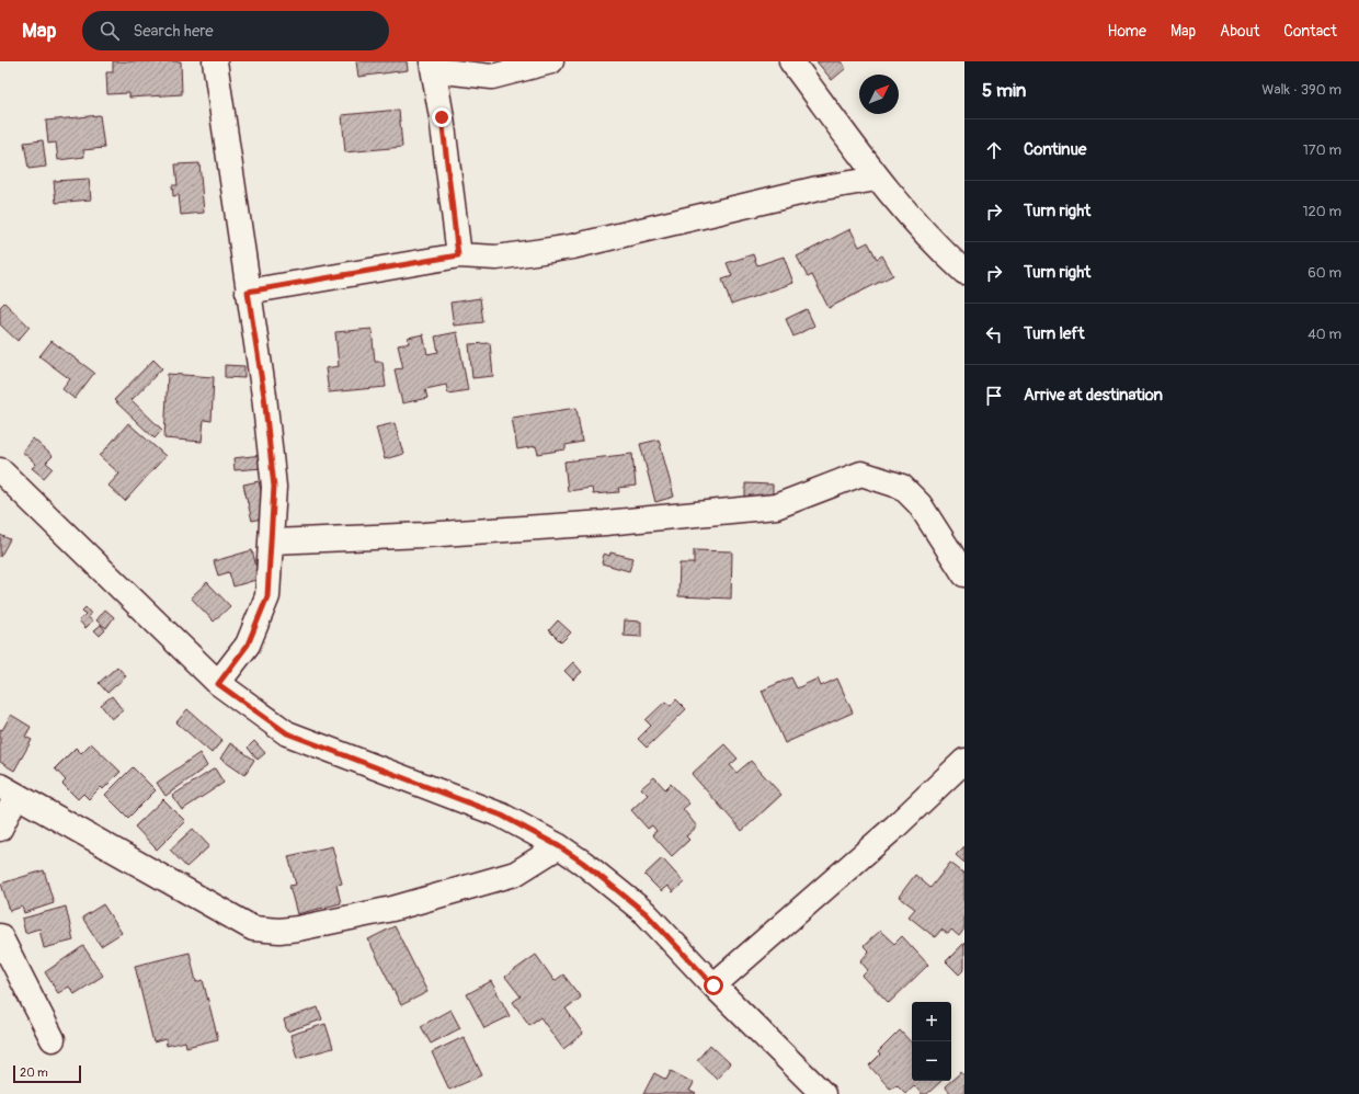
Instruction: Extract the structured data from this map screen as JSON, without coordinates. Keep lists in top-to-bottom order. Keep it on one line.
{"scale_bar":"20 m","north":"top right","page":{"header":"Map","search":"Search here","nav":["Home","Map","About","Contact"],"heading":["5 min","Walk · 390 m"],"list":[["Continue","170 m"],["Turn right","120 m"],["Turn right","60 m"],["Turn left","40 m"],"Arrive at destination"],"map_buttons":["+","−"],"scale":"20 m"}}
